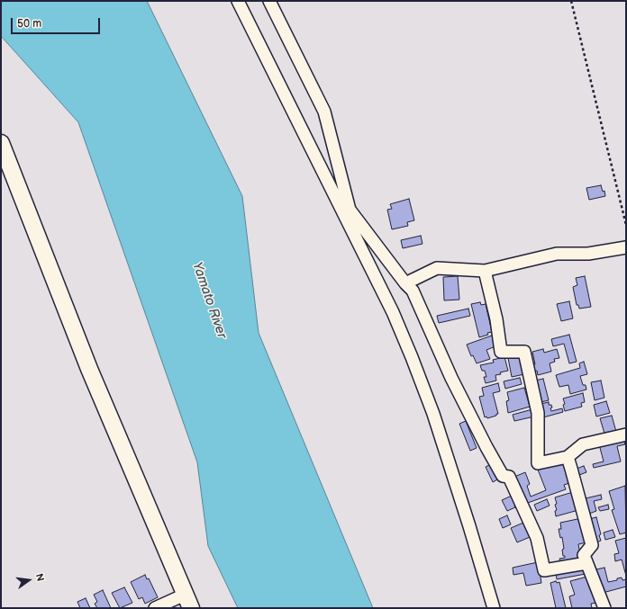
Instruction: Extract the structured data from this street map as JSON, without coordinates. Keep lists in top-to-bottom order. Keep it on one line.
{"water":["Yamato River"],"scale_bar":"50 m","north":"right"}
